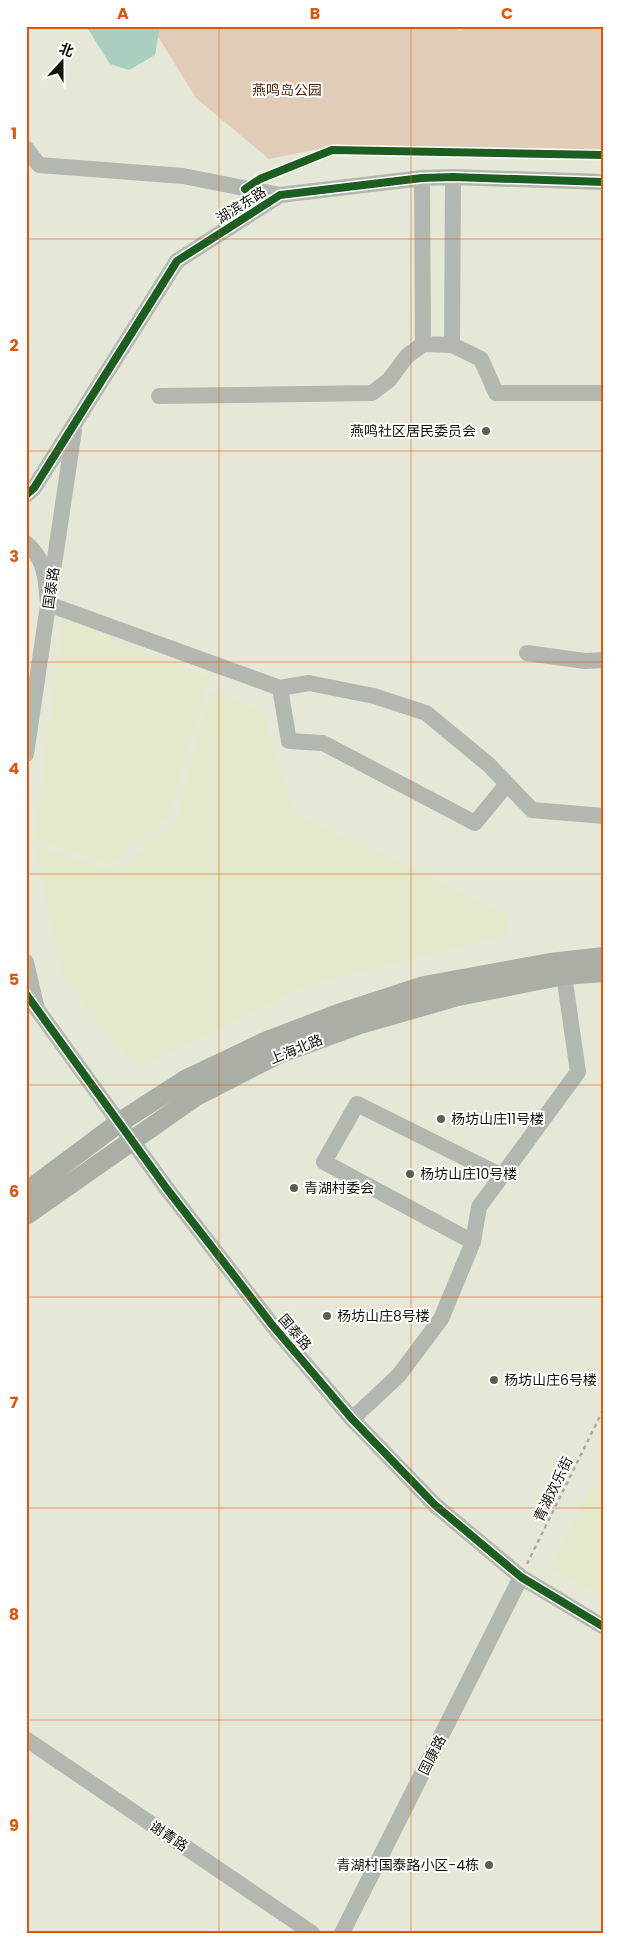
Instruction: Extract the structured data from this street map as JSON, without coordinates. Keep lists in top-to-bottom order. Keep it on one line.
{"streets":{"main road":["上海北路"],"street":["湖滨东路","国泰路","国康路","谢青路"],"path":["青湖欢乐街"]},"crossings":[["湖滨东路","国泰路"],["国泰路","上海北路"],["国泰路","青湖欢乐街"],["国泰路","国康路"],["青湖欢乐街","国康路"]],"parks":["燕鸣岛公园"],"places":["燕鸣社区居民委员会","杨坊山庄11号楼","杨坊山庄10号楼","青湖村委会","杨坊山庄8号楼","杨坊山庄6号楼","青湖村国泰路小区-4栋"],"north":"top","grid":{"columns":["A","B","C"],"rows":["1","2","3","4","5","6","7","8","9"]}}
